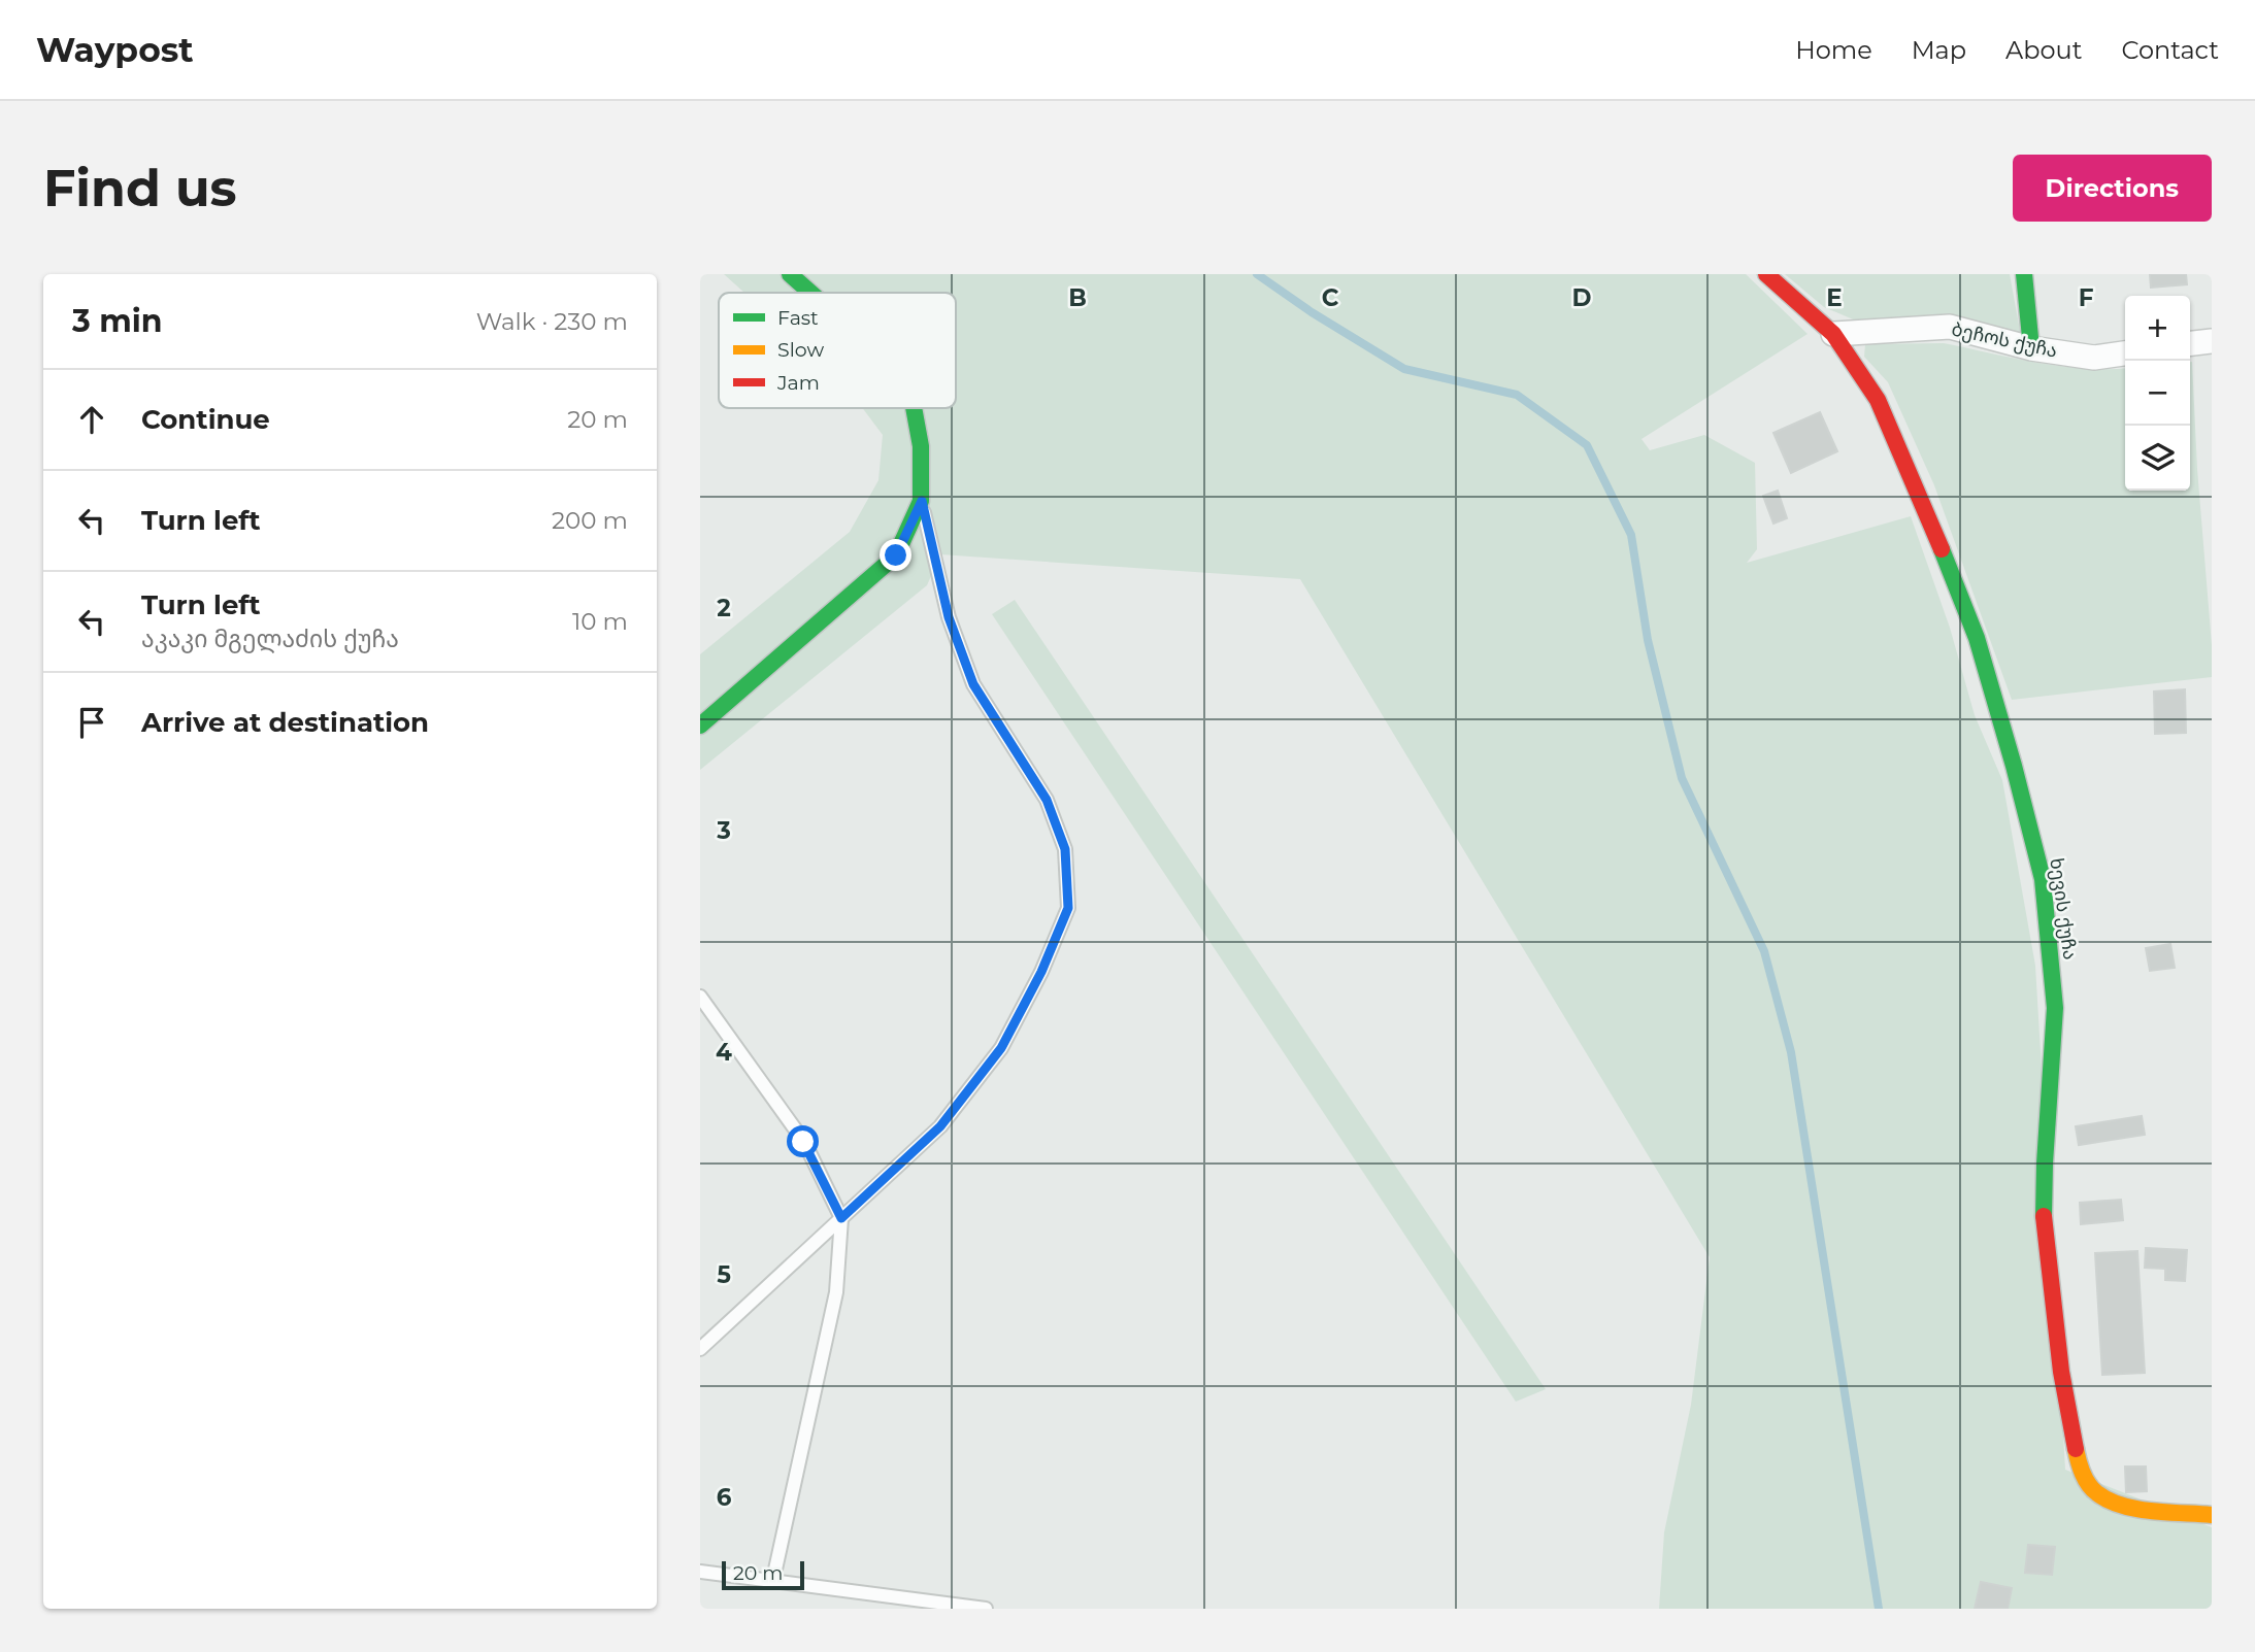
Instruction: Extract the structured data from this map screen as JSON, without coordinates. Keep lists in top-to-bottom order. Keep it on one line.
{"streets":{"street":["ბეჩოს ქუჩა","ხევის ქუჩა"]},"crossings":[["ბეჩოს ქუჩა","ხევის ქუჩა"]],"legend":["Fast","Slow","Jam"],"scale_bar":"20 m","page":{"header":"Waypost","nav":["Home","Map","About","Contact"],"buttons":"Directions","title":"Find us","heading":["3 min","Walk · 230 m"],"map_buttons":["+","−"],"list":[["Continue","20 m"],["Turn left","200 m"],["Turn left","აკაკი მგელაძის ქუჩა","10 m"],"Arrive at destination"],"scale":"20 m"},"grid":{"columns":["B","C","D","E","F"],"rows":["2","3","4","5","6"]}}
